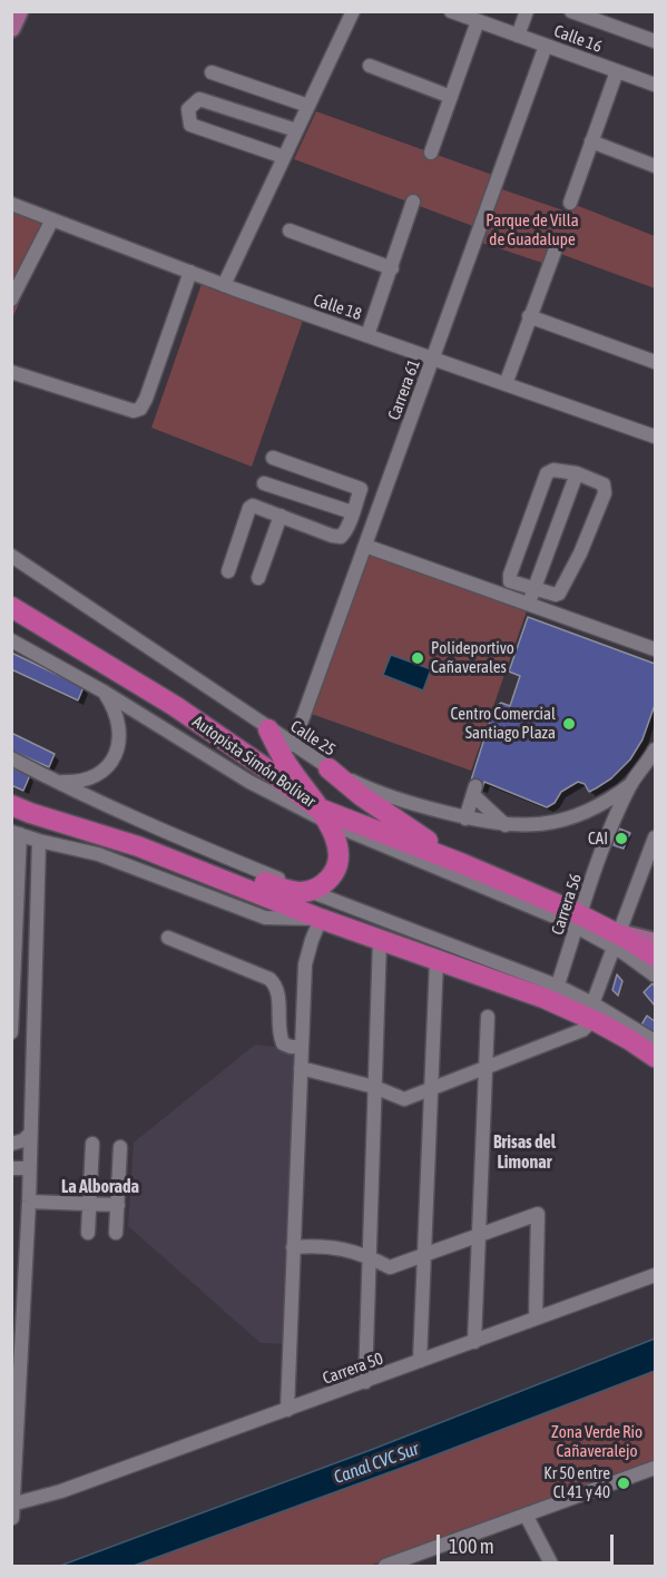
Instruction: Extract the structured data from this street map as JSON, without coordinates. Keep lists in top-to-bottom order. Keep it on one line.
{"streets":{"highway":["Autopista Simón Bolívar"],"street":["Calle 16","Calle 18","Carrera 61","Calle 25","Carrera 56","Carrera 50"]},"crossings":[["Calle 16","Carrera 61"],["Calle 18","Carrera 61"],["Carrera 61","Calle 25"],["Calle 25","Carrera 56"],["Autopista Simón Bolívar","Carrera 56"]],"districts":["Brisas del Limonar","La Alborada"],"water":["Canal CVC Sur"],"parks":["Parque de Villa de Guadalupe","Zona Verde Rio Cañaveralejo"],"places":["Polideportivo Cañaverales","Centro Comercial Santiago Plaza","CAI","Kr 50 entre Cl 41 y 40"],"scale_bar":"100 m"}
